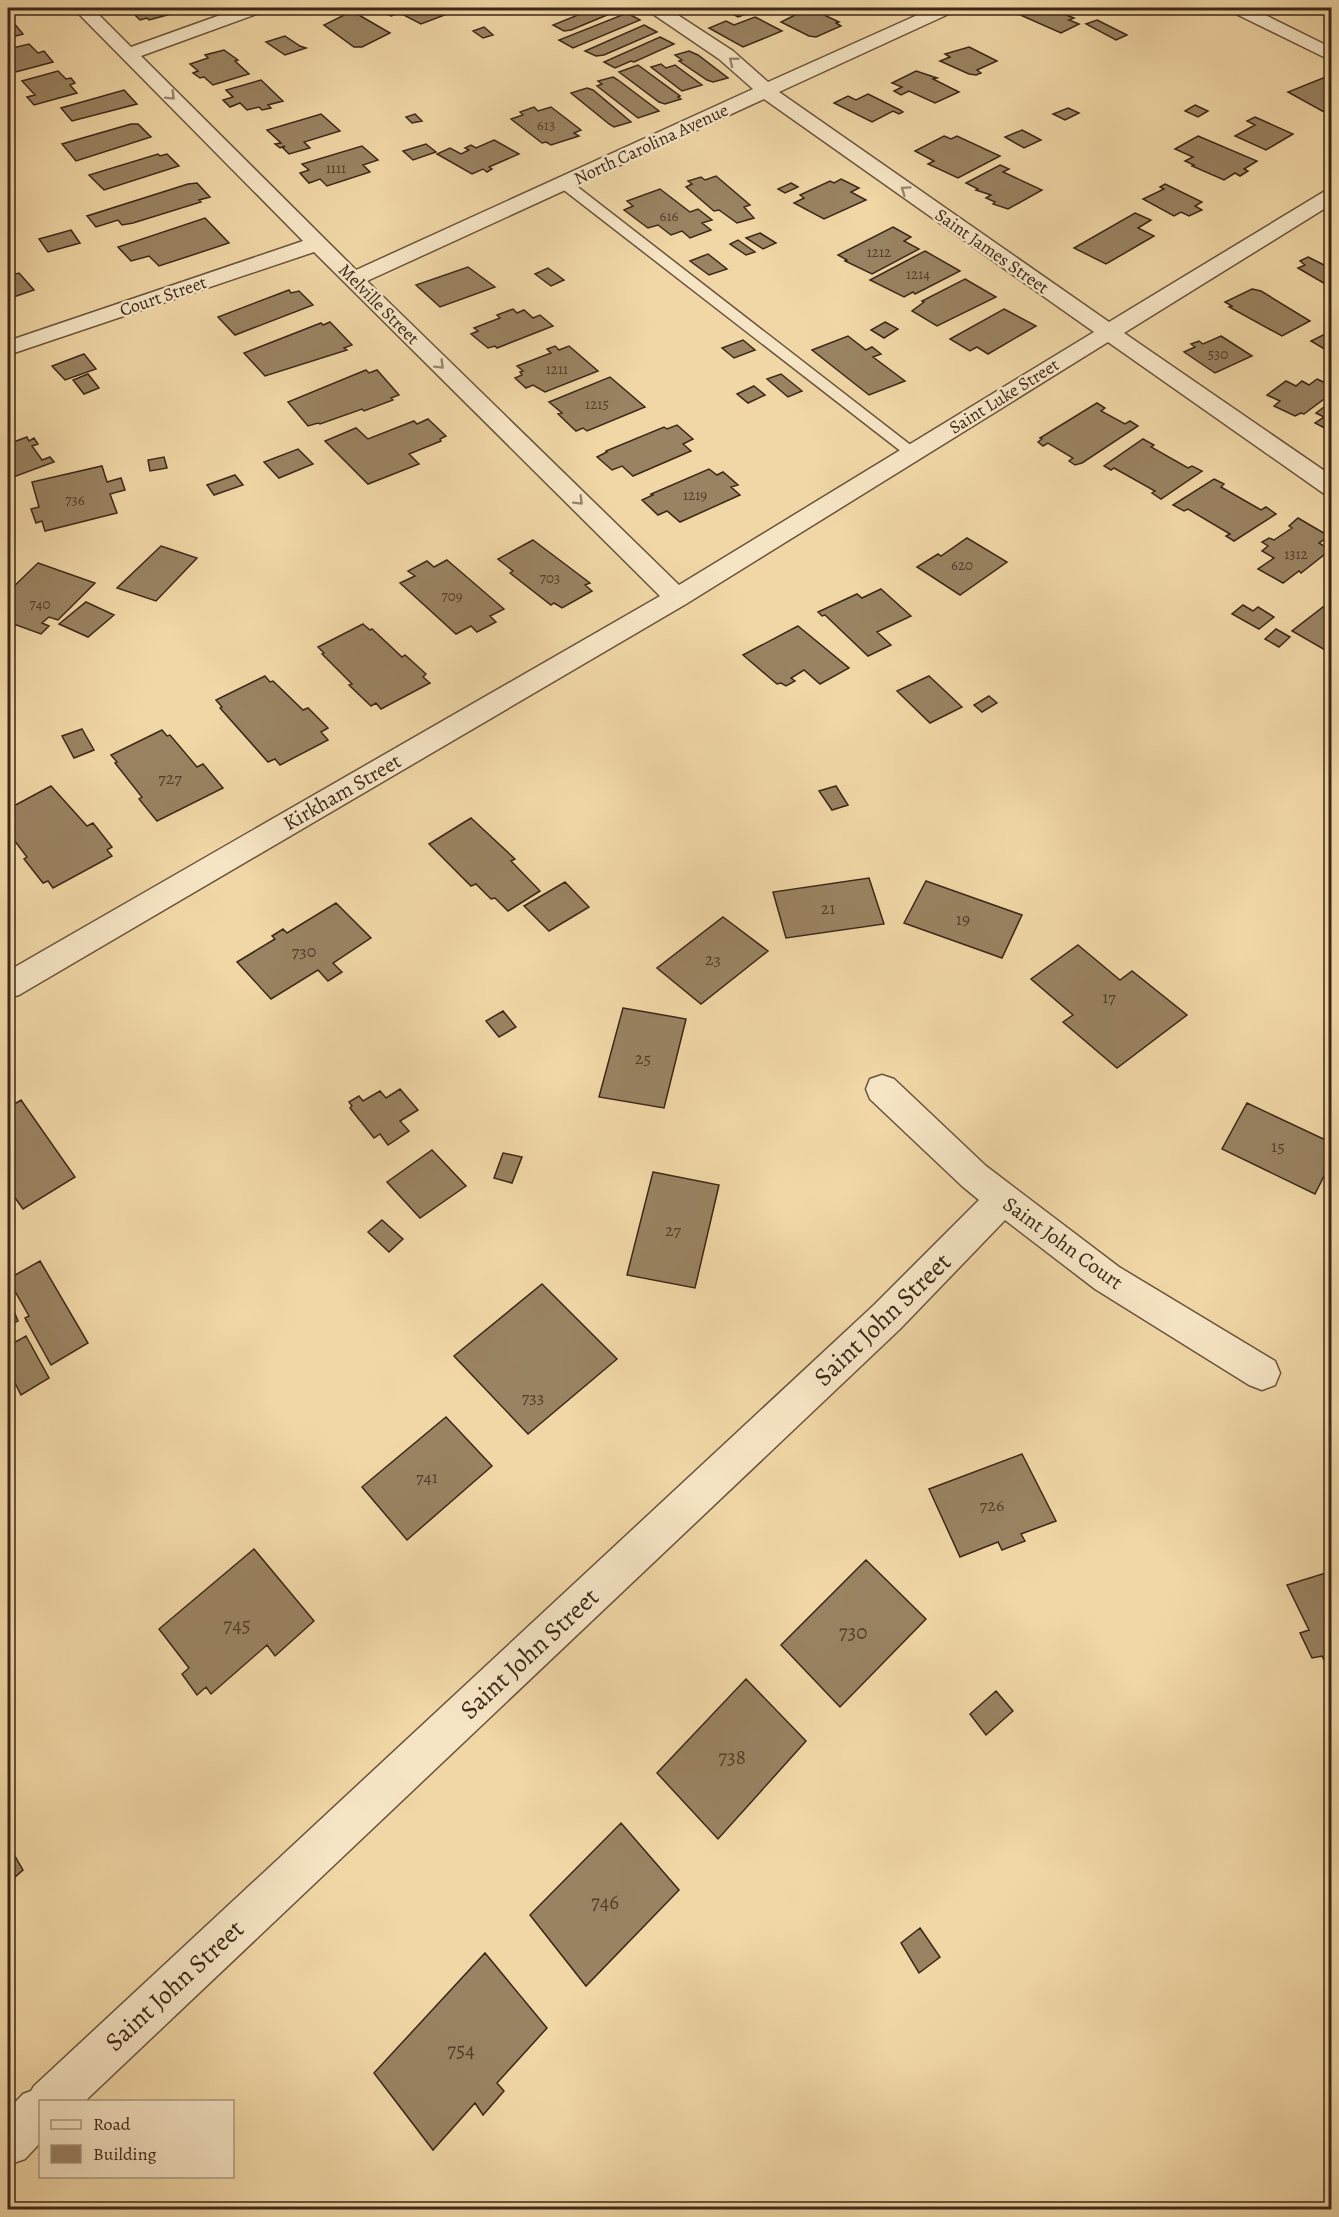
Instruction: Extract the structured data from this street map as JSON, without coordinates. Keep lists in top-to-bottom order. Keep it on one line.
{"streets":{"street":["North Carolina Avenue","Saint James Street","Court Street","Melville Street","Saint Luke Street","Kirkham Street","Saint John Court","Saint John Street"]},"crossings":[["North Carolina Avenue","Saint James Street"],["North Carolina Avenue","Melville Street"],["Saint James Street","Saint Luke Street"],["Court Street","Melville Street"],["Melville Street","Saint Luke Street"],["Melville Street","Kirkham Street"],["Saint Luke Street","Kirkham Street"],["Saint John Court","Saint John Street"]],"one_way":["Saint James Street","Melville Street"],"house_numbers":["613","1111","616","1212","1214","530","1211","1215","1219","736","1312","620","703","709","740","727","21","19","730","23","17","25","15","27","733","741","726","745","730","738","746","754"],"legend":["Road","Building"]}
